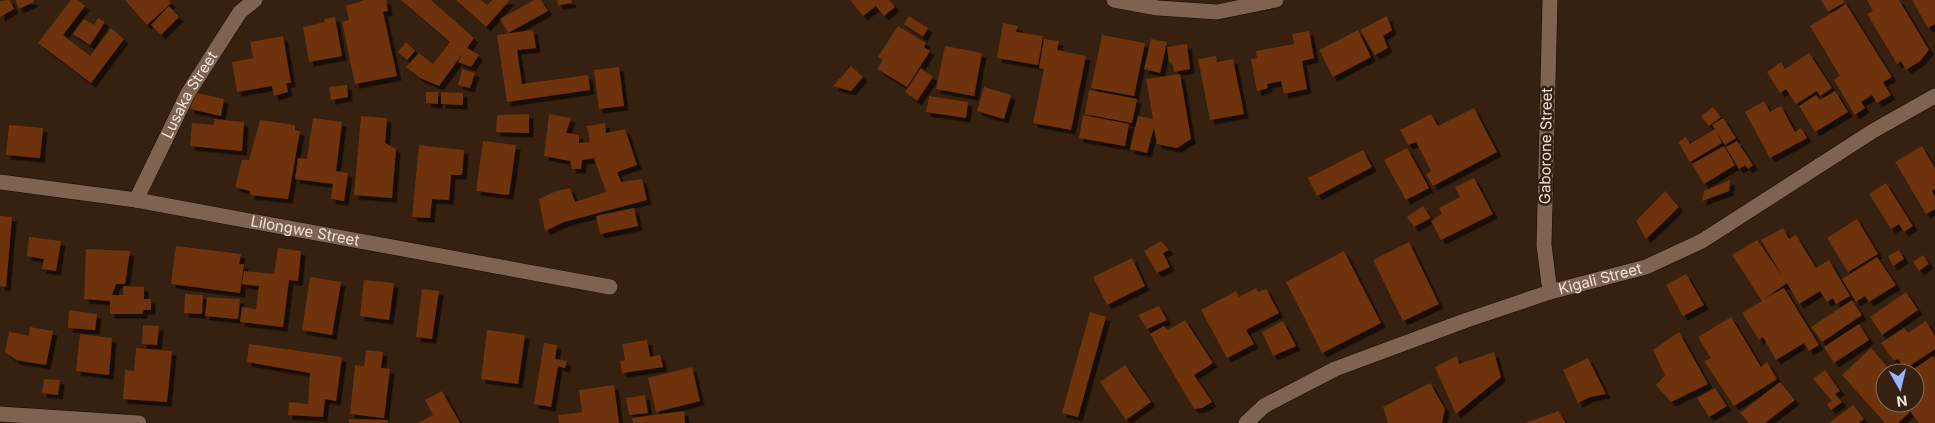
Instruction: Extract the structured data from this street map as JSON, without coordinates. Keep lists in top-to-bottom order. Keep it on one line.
{"streets":{"street":["Lusaka Street","Gaborone Street","Lilongwe Street","Kigali Street"]},"crossings":[["Lusaka Street","Lilongwe Street"],["Gaborone Street","Kigali Street"]],"north":"bottom"}
